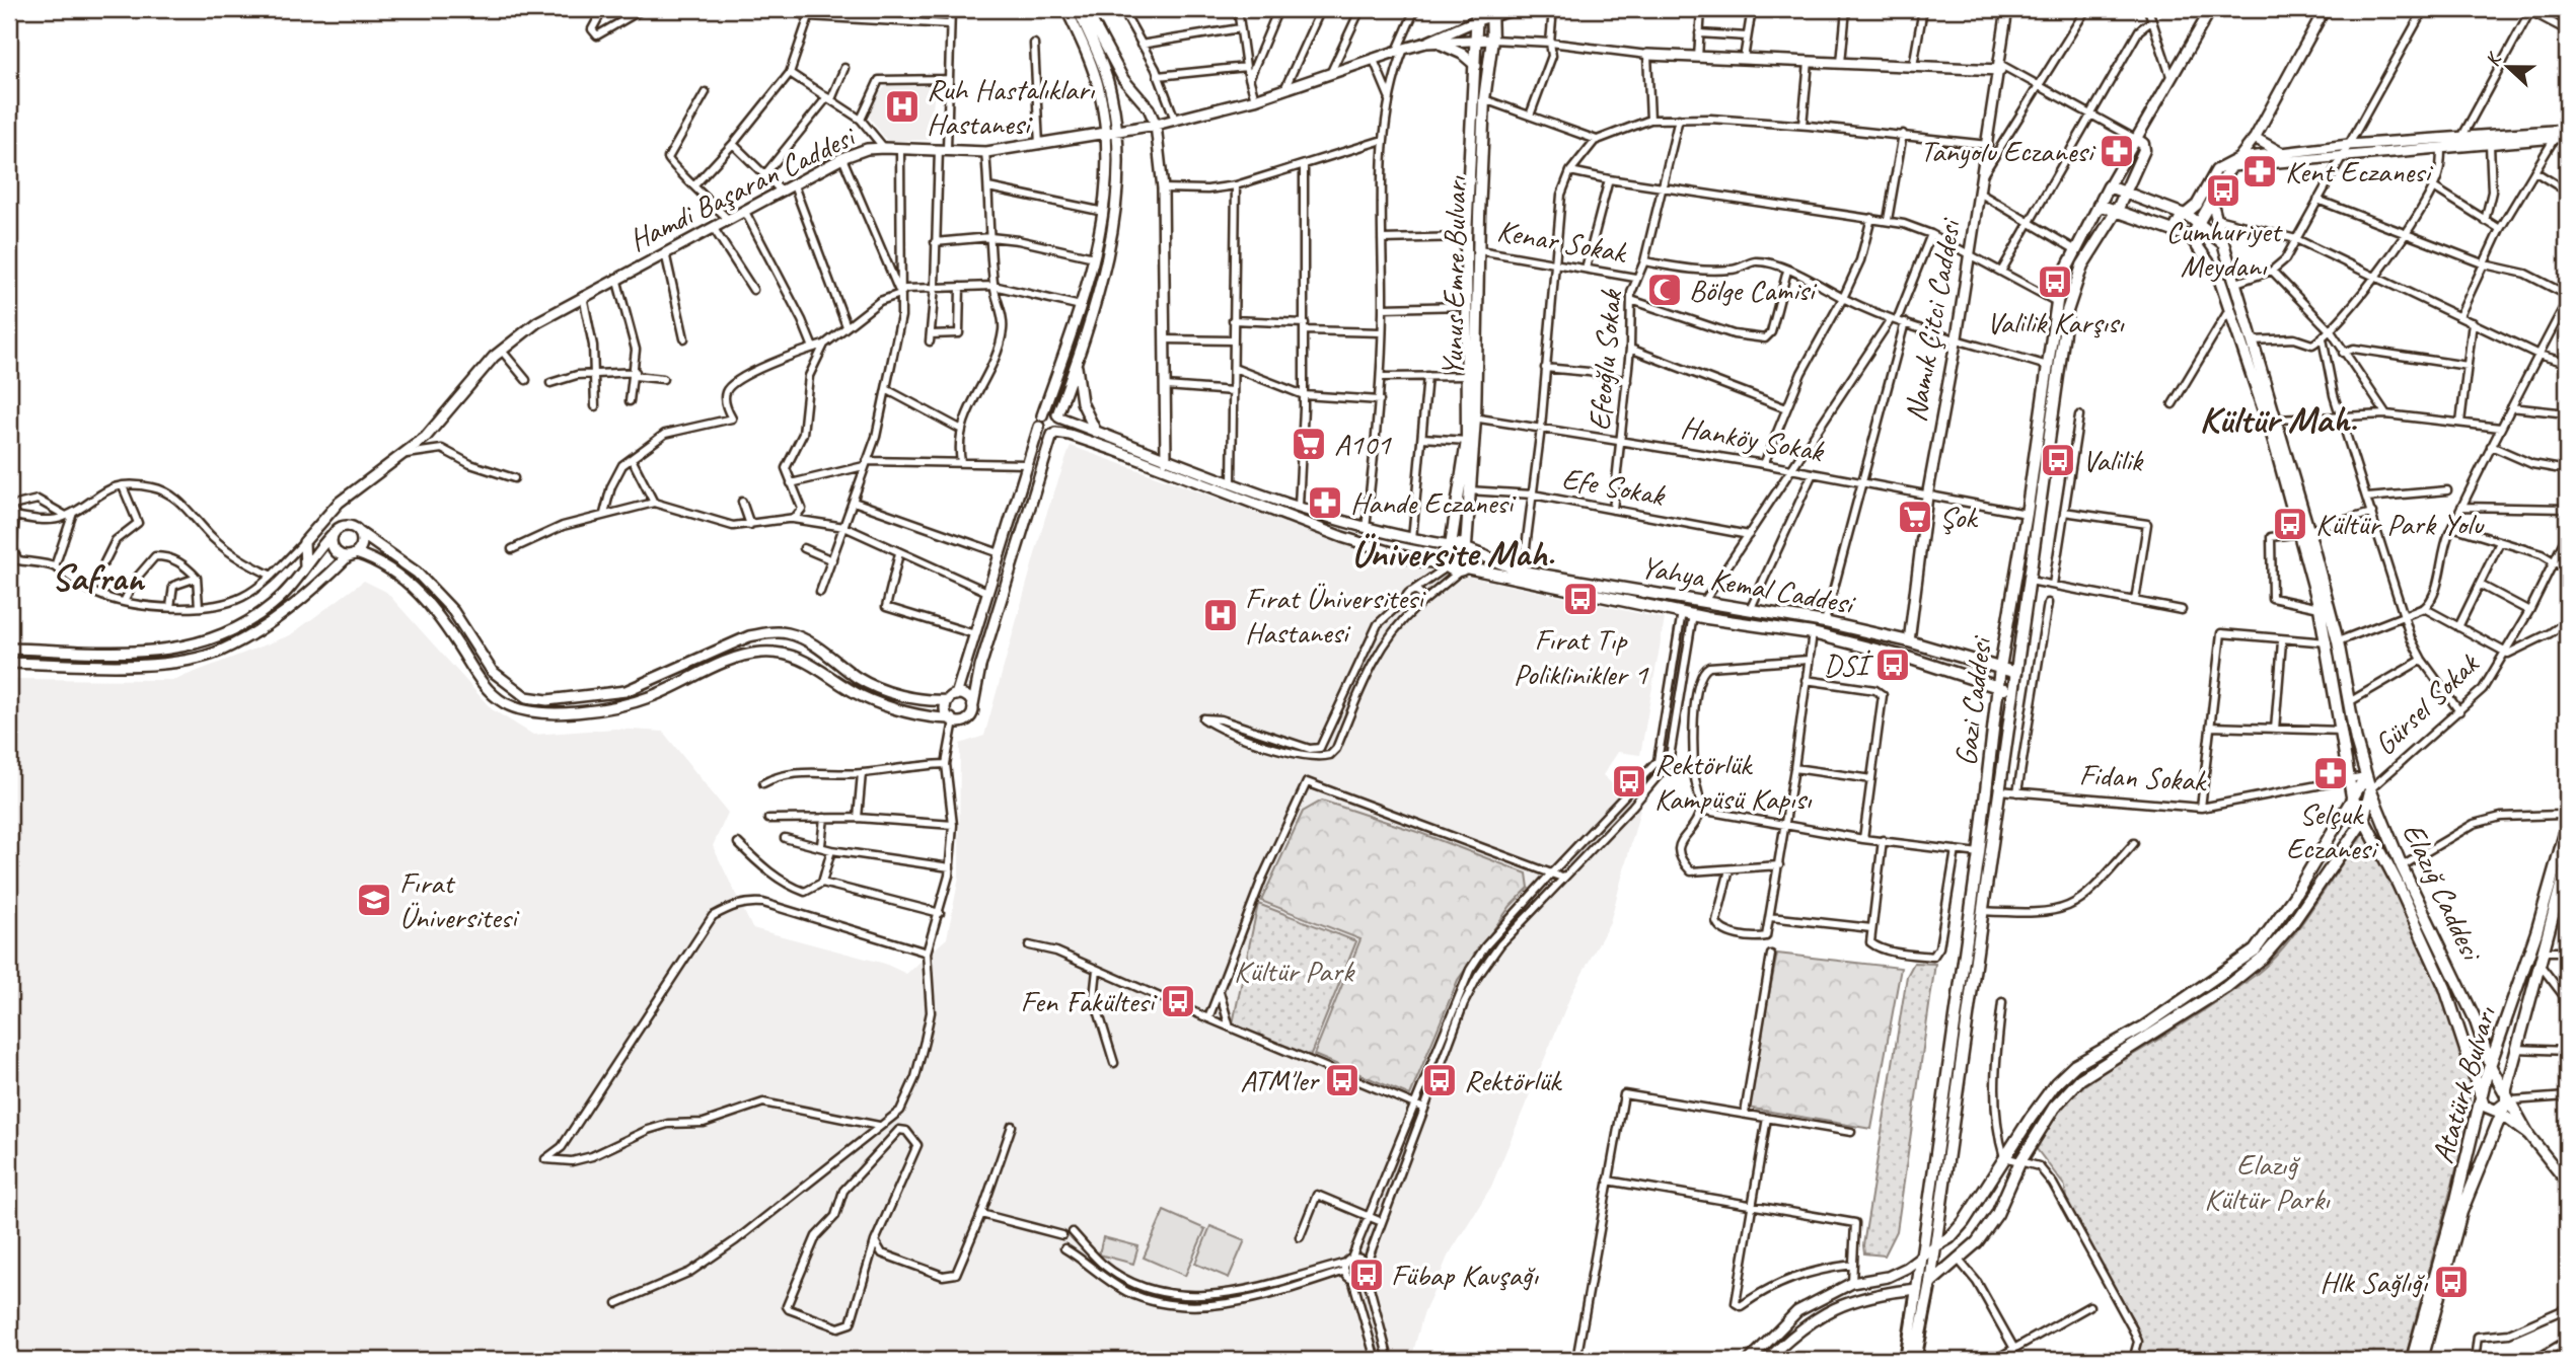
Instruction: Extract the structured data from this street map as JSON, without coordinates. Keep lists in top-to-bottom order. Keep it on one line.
{"streets":{"main road":["Hamdi Başaran Caddesi","Yunus Emre Bulvarı","Namık Çitci Caddesi","Yahya Kemal Caddesi","Gazi Caddesi","Elazığ Caddesi","Atatürk Bulvarı"],"street":["Kenar Sokak","Efeoğlu Sokak","Hanköy Sokak","Efe Sokak","Gürsel Sokak","Fidan Sokak"]},"crossings":[["Hamdi Başaran Caddesi","Yunus Emre Bulvarı"],["Kenar Sokak","Yunus Emre Bulvarı"],["Kenar Sokak","Efeoğlu Sokak"],["Yunus Emre Bulvarı","Hanköy Sokak"],["Yunus Emre Bulvarı","Efe Sokak"],["Yunus Emre Bulvarı","Yahya Kemal Caddesi"],["Namık Çitci Caddesi","Hanköy Sokak"],["Namık Çitci Caddesi","Yahya Kemal Caddesi"],["Efeoğlu Sokak","Hanköy Sokak"],["Efeoğlu Sokak","Efe Sokak"],["Hanköy Sokak","Gazi Caddesi"],["Yahya Kemal Caddesi","Gazi Caddesi"],["Gazi Caddesi","Fidan Sokak"],["Gürsel Sokak","Elazığ Caddesi"],["Fidan Sokak","Elazığ Caddesi"],["Elazığ Caddesi","Atatürk Bulvarı"]],"districts":["Kültür Mah.","Üniversite Mah.","Safran"],"parks":["Kültür Park","Elazığ Kültür Parkı"],"places":{"hospital":["Ruh Hastalıkları Hastanesi","Fırat Üniversitesi Hastanesi"],"pharmacy":["Tanyolu Eczanesi","Kent Eczanesi","Hande Eczanesi","Selçuk Eczanesi"],"bus stop":["Cumhuriyet Meydanı","Valilik Karşısı","Valilik","Kültür Park Yolu","Fırat Tıp Poliklinikler 1","DSİ","Rektörlük Kampüsü Kapısı","Fen Fakültesi","ATM'ler","Rektörlük","Fübap Kavşağı","Hlk Sağlığı"],"mosque":["Bölge Camisi"],"supermarket":["A101","Şok"],"school or university":["Fırat Üniversitesi"]},"north":"left"}
